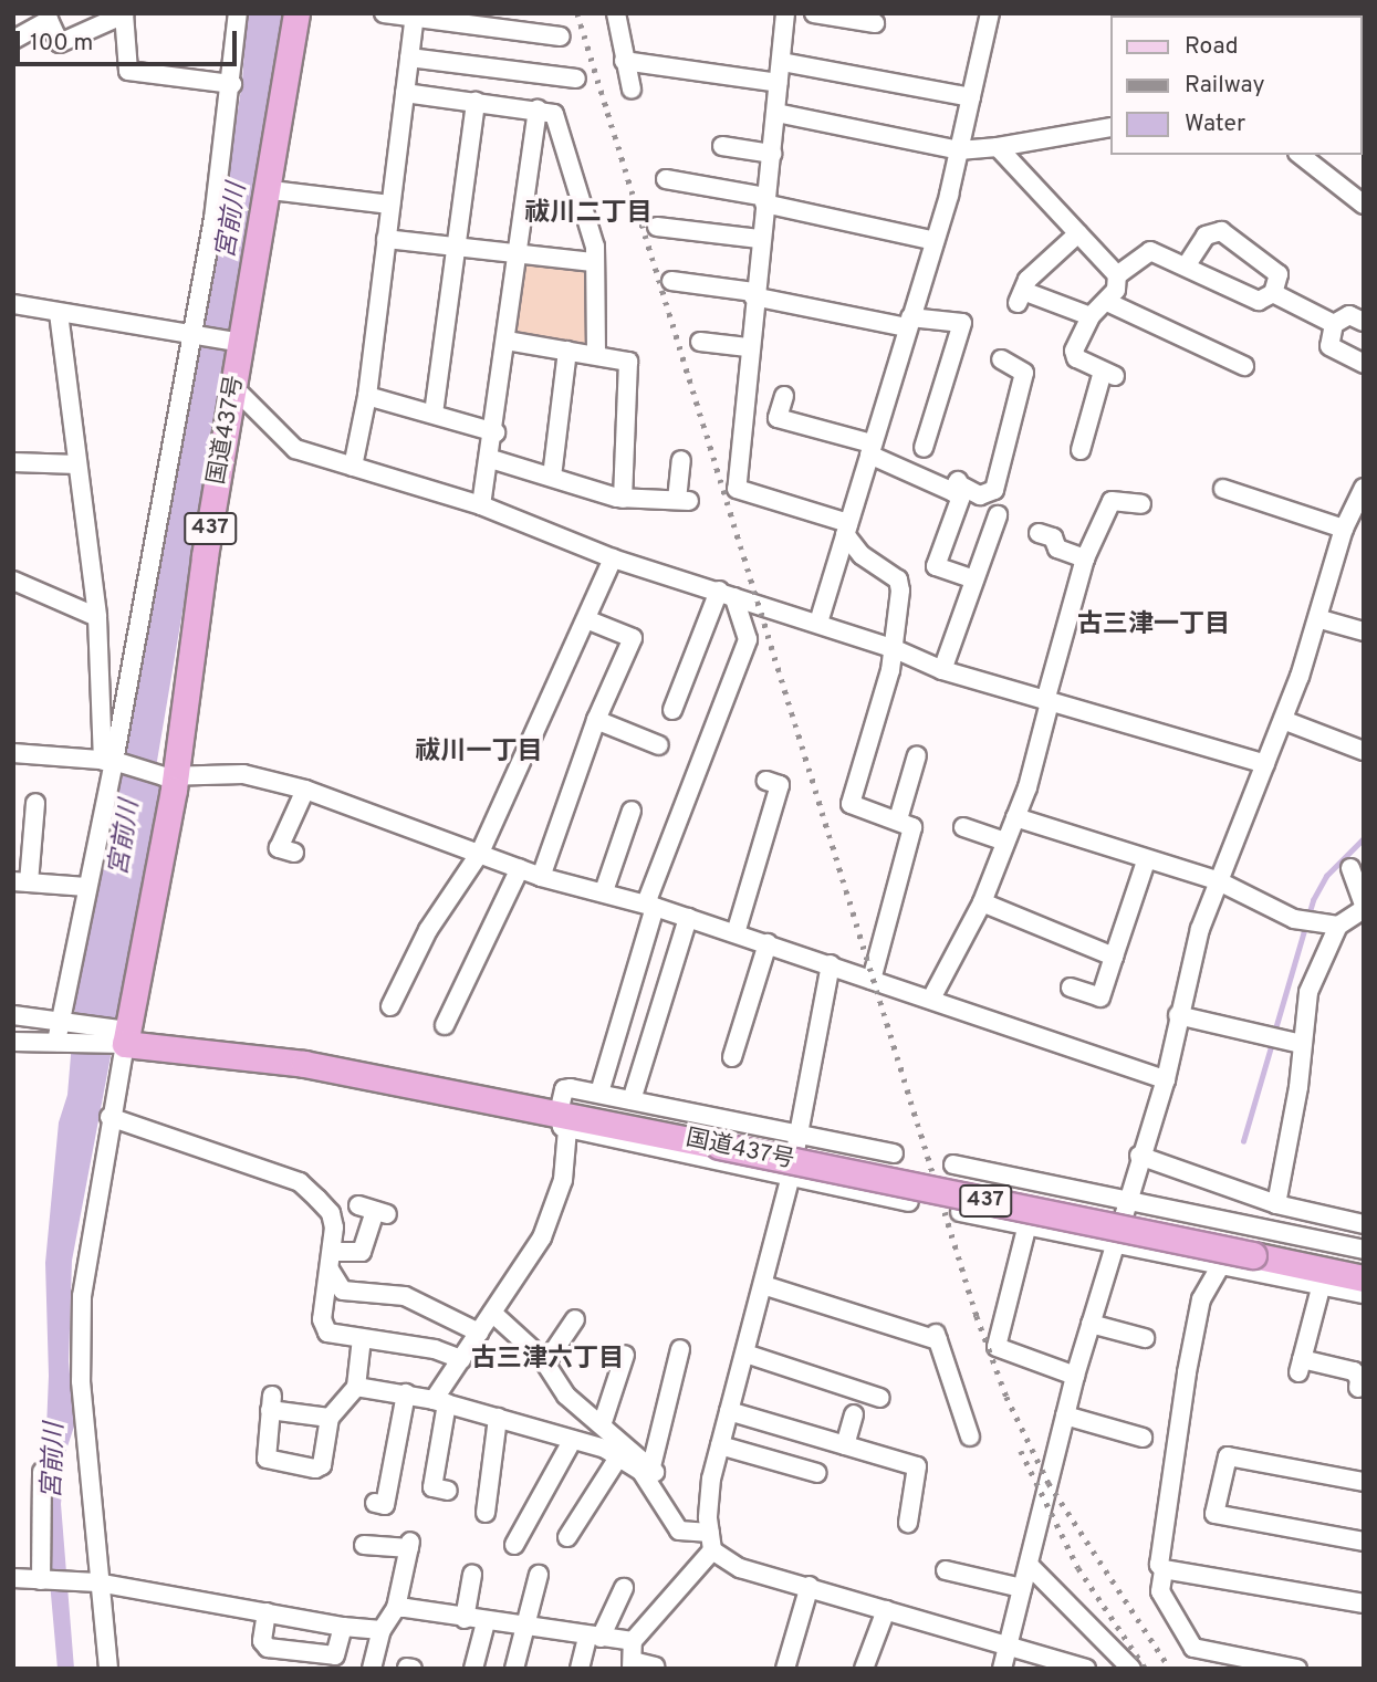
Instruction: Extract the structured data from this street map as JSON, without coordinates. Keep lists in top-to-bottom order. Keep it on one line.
{"streets":{"highway":["国道437号","437"]},"districts":["祓川二丁目","古三津一丁目","祓川一丁目","古三津六丁目"],"water":["宮前川"],"legend":["Road","Railway","Water"],"scale_bar":"100 m"}
